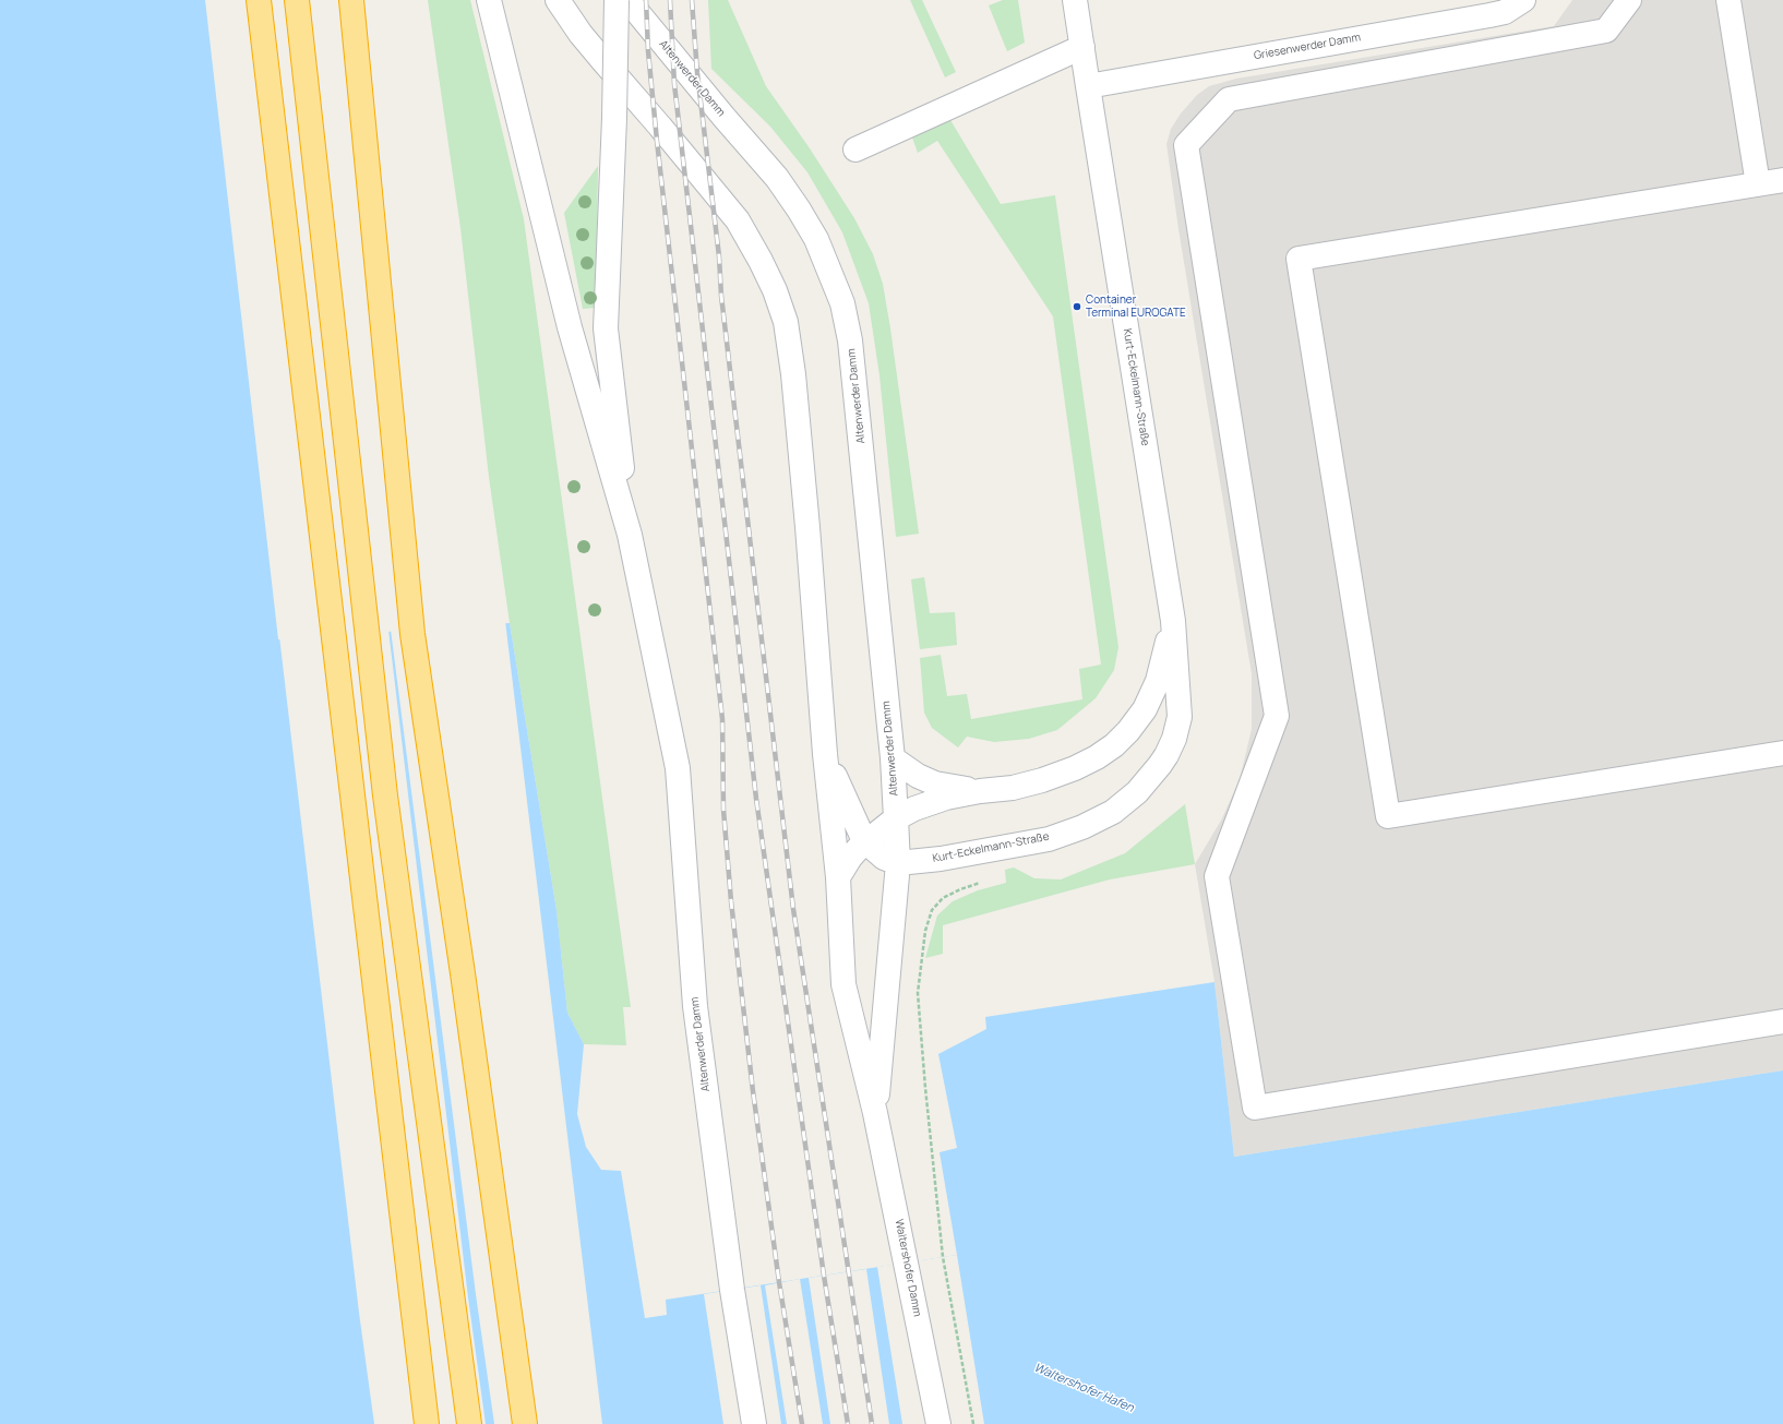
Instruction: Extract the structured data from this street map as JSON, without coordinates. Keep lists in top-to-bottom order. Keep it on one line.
{"streets":{"street":["Griesenwerder Damm","Altenwerder Damm","Kurt-Eckelmann-Straße","Waltershofer Damm"]},"crossings":[["Griesenwerder Damm","Kurt-Eckelmann-Straße"],["Altenwerder Damm","Kurt-Eckelmann-Straße"],["Altenwerder Damm","Waltershofer Damm"],["Kurt-Eckelmann-Straße","Waltershofer Damm"]],"water":["Waltershofer Hafen"],"places":["Container Terminal EUROGATE"]}
